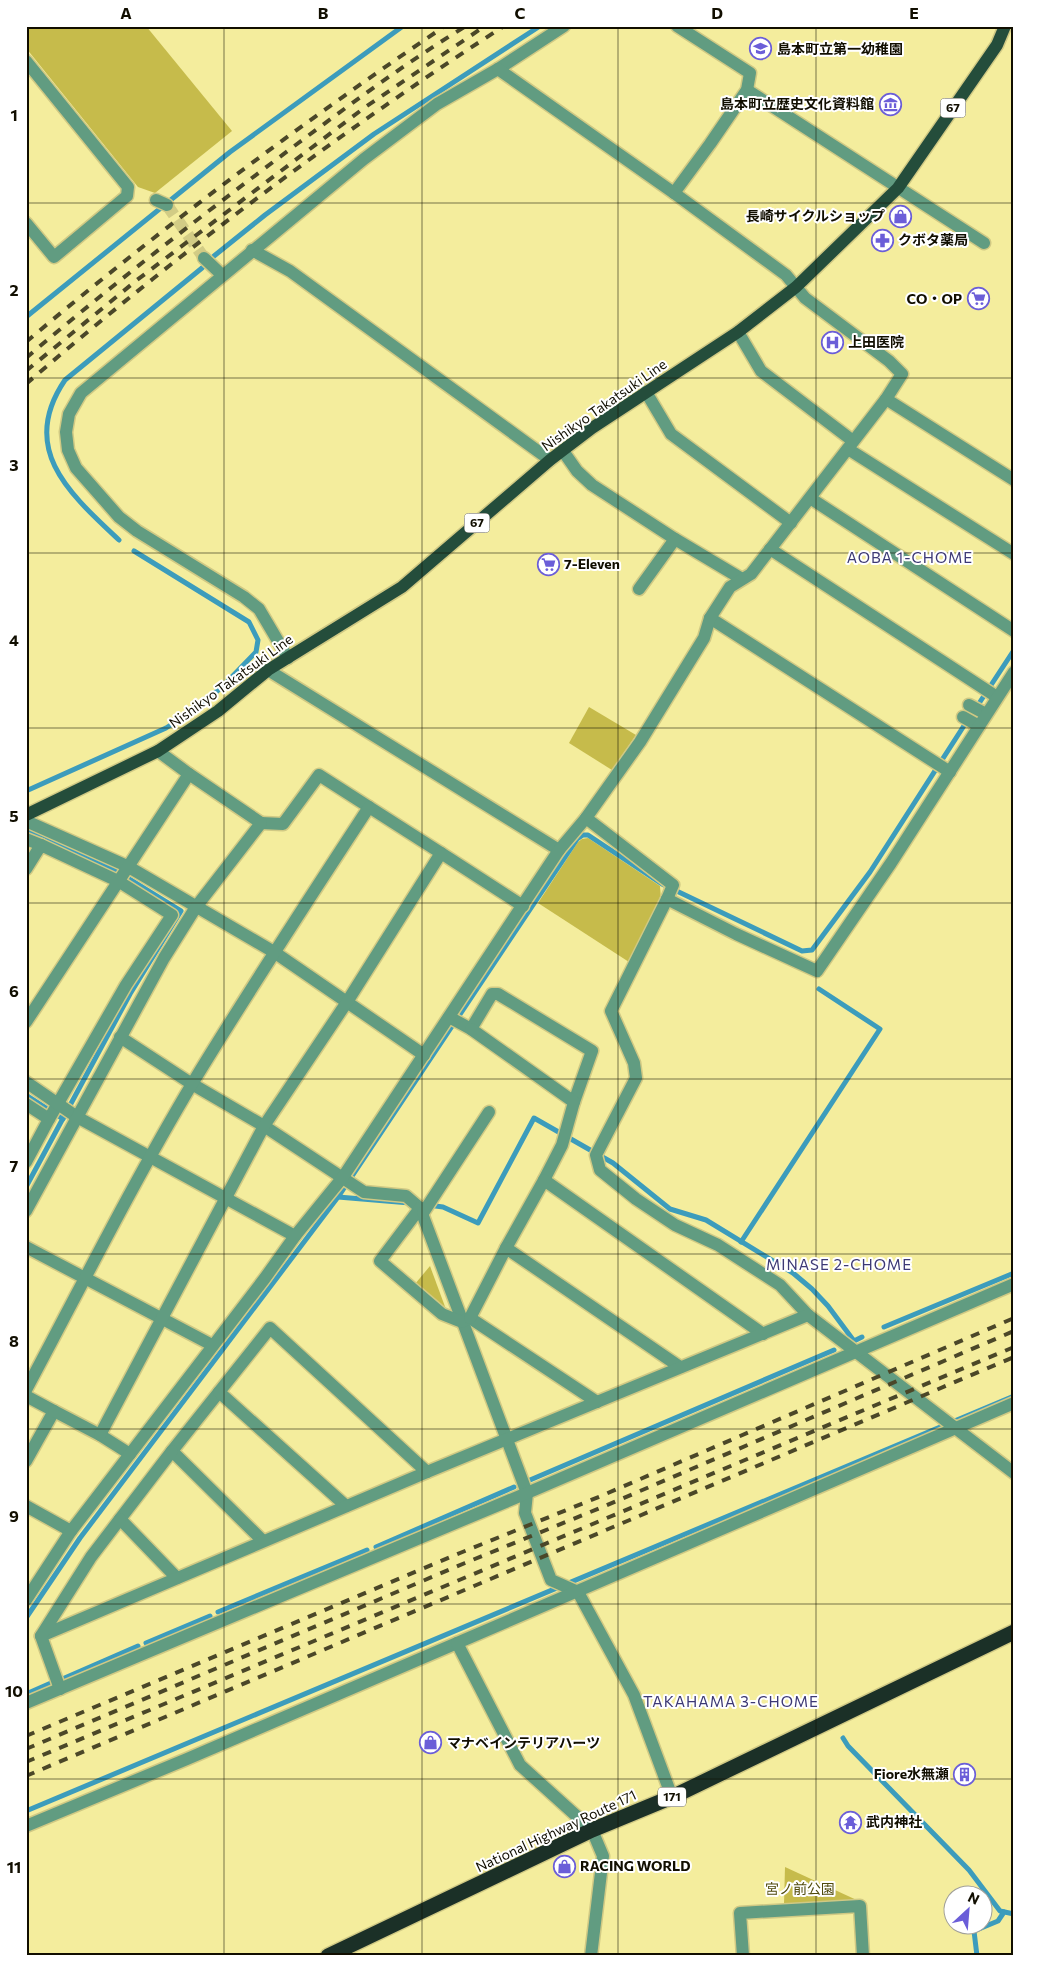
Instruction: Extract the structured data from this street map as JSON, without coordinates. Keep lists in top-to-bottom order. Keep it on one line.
{"streets":{"highway":["171","National Highway Route 171"],"main road":["67","Nishikyo Takatsuki Line"]},"districts":["AOBA 1-CHOME","MINASE 2-CHOME","TAKAHAMA 3-CHOME"],"parks":["宮ノ前公園"],"places":{"school or university":["島本町立第一幼稚園"],"museum":["島本町立歴史文化資料館"],"shop":["長崎サイクルショップ","マナベインテリアハーツ","RACING WORLD"],"pharmacy":["クボタ薬局"],"supermarket":["CO・OP","7-Eleven"],"hospital":["上田医院"],"building":["Fiore水無瀬"],"temple":["武内神社"]},"north":"top right","grid":{"columns":["A","B","C","D","E"],"rows":["1","2","3","4","5","6","7","8","9","10","11"]}}
